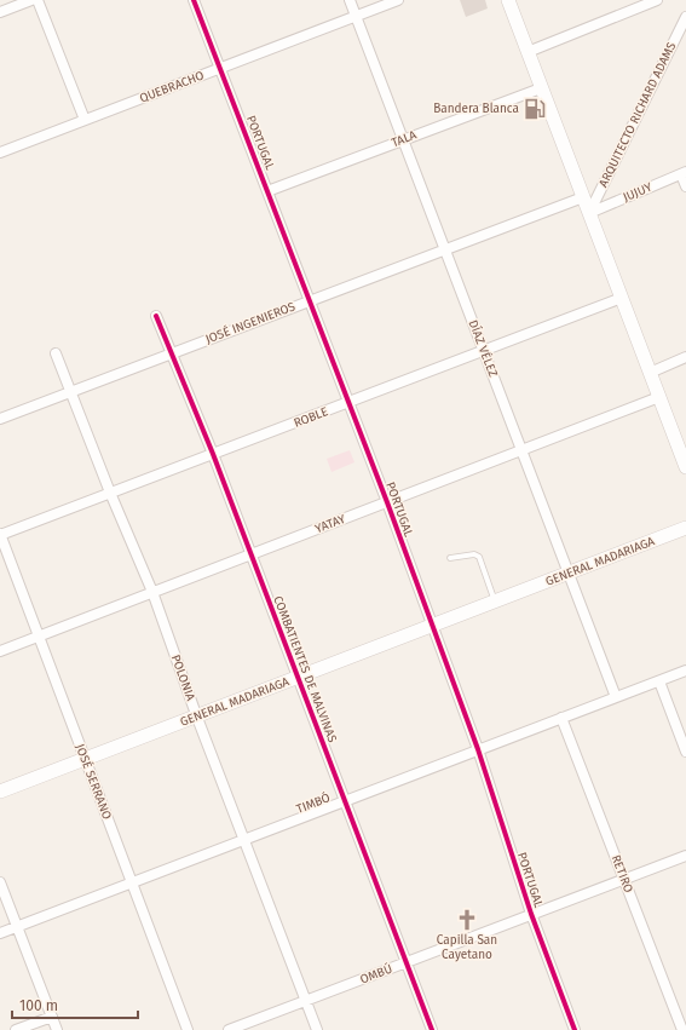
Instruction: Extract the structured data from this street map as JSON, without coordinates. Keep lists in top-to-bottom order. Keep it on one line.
{"streets":{"street":["QUEBRACHO","ARQUITECTO RICHARD ADAMS","TALA","PORTUGAL","JUJUY","JOSÉ INGENIEROS","DÍAZ VÉLEZ","ROBLE","YATAY","GENERAL MADARIAGA","COMBATIENTES DE MALVINAS","POLONIA","JOSÉ SERRANO","TIMBÓ","RETIRO","OMBÚ"]},"crossings":[["QUEBRACHO","PORTUGAL"],["QUEBRACHO","DÍAZ VÉLEZ"],["ARQUITECTO RICHARD ADAMS","JUJUY"],["TALA","PORTUGAL"],["TALA","DÍAZ VÉLEZ"],["PORTUGAL","JOSÉ INGENIEROS"],["PORTUGAL","ROBLE"],["PORTUGAL","YATAY"],["PORTUGAL","GENERAL MADARIAGA"],["PORTUGAL","TIMBÓ"],["PORTUGAL","OMBÚ"],["JOSÉ INGENIEROS","DÍAZ VÉLEZ"],["JOSÉ INGENIEROS","COMBATIENTES DE MALVINAS"],["JOSÉ INGENIEROS","POLONIA"],["DÍAZ VÉLEZ","ROBLE"],["DÍAZ VÉLEZ","YATAY"],["DÍAZ VÉLEZ","GENERAL MADARIAGA"],["DÍAZ VÉLEZ","TIMBÓ"],["ROBLE","COMBATIENTES DE MALVINAS"],["ROBLE","POLONIA"],["ROBLE","JOSÉ SERRANO"],["YATAY","COMBATIENTES DE MALVINAS"],["YATAY","POLONIA"],["YATAY","JOSÉ SERRANO"],["GENERAL MADARIAGA","COMBATIENTES DE MALVINAS"],["GENERAL MADARIAGA","POLONIA"],["GENERAL MADARIAGA","JOSÉ SERRANO"],["COMBATIENTES DE MALVINAS","TIMBÓ"],["COMBATIENTES DE MALVINAS","OMBÚ"],["POLONIA","TIMBÓ"],["POLONIA","OMBÚ"],["JOSÉ SERRANO","TIMBÓ"],["TIMBÓ","RETIRO"],["RETIRO","OMBÚ"]],"places":{"fuel station":["Bandera Blanca"],"church":["Capilla San Cayetano"]},"scale_bar":"100 m"}
